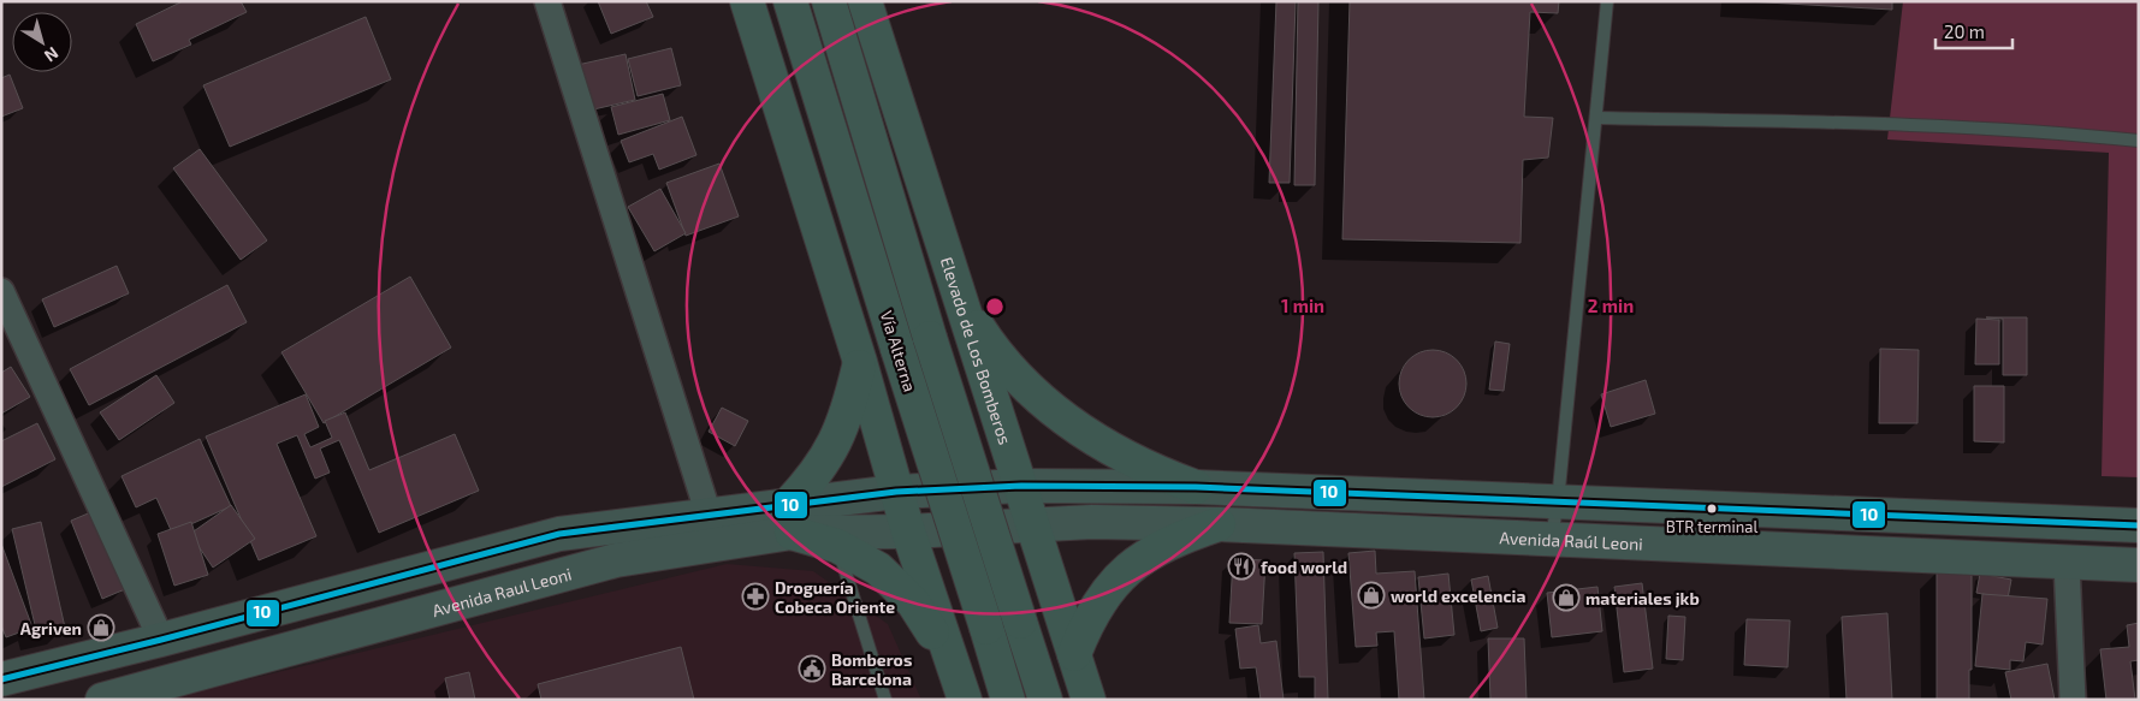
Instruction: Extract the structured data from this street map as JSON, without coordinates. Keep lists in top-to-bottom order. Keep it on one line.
{"streets":{"highway":["Elevado de Los Bomberos","Vía Alterna"],"main road":["Avenida Raúl Leoni","Avenida Raul Leoni"]},"crossings":[["Elevado de Los Bomberos","Avenida Raúl Leoni"],["Elevado de Los Bomberos","Avenida Raul Leoni"],["Avenida Raúl Leoni","Avenida Raul Leoni"]],"places":{"other":["BTR terminal"],"restaurant":["food world"],"shop":["world excelencia","materiales jkb","Agriven"],"pharmacy":["Droguería Cobeca Oriente"],"public building":["Bomberos Barcelona"]},"lines":["transit line 10"],"scale_bar":"20 m","north":"bottom right","rings":["1 min","2 min"]}
